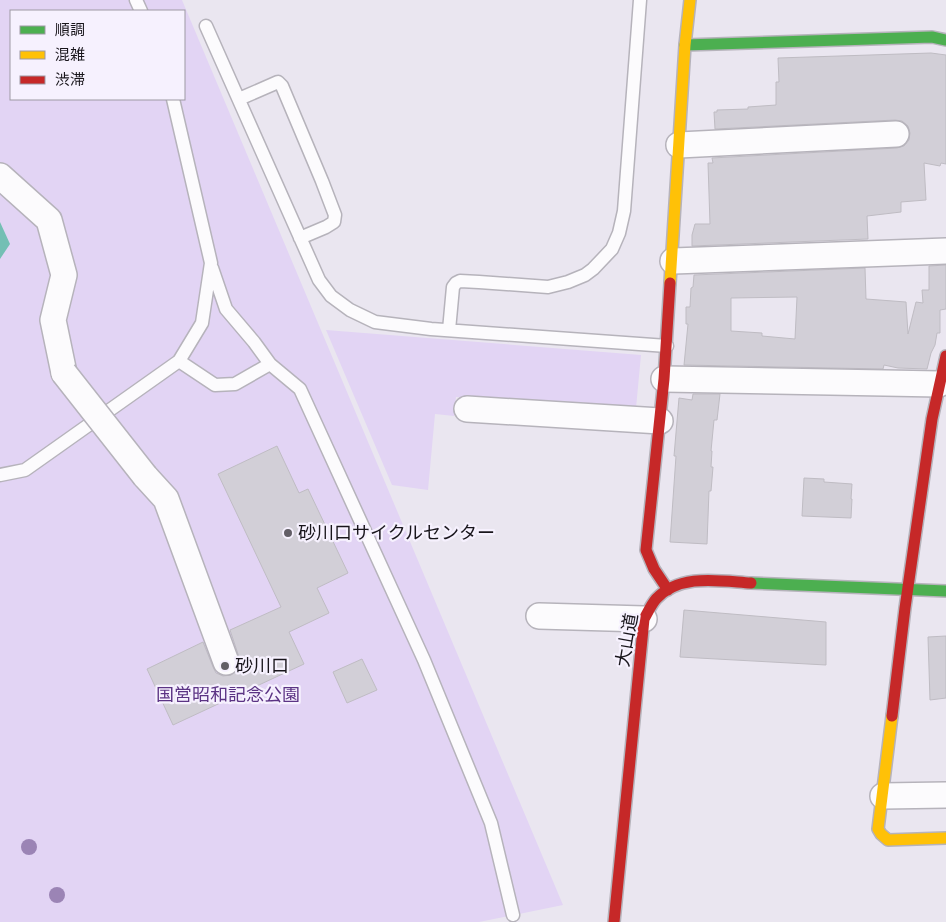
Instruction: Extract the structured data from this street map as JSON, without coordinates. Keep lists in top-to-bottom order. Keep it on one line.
{"streets":{"street":["大山道"]},"parks":["国営昭和記念公園"],"places":["砂川口サイクルセンター","砂川口"],"legend":["順調","混雑","渋滞"]}
